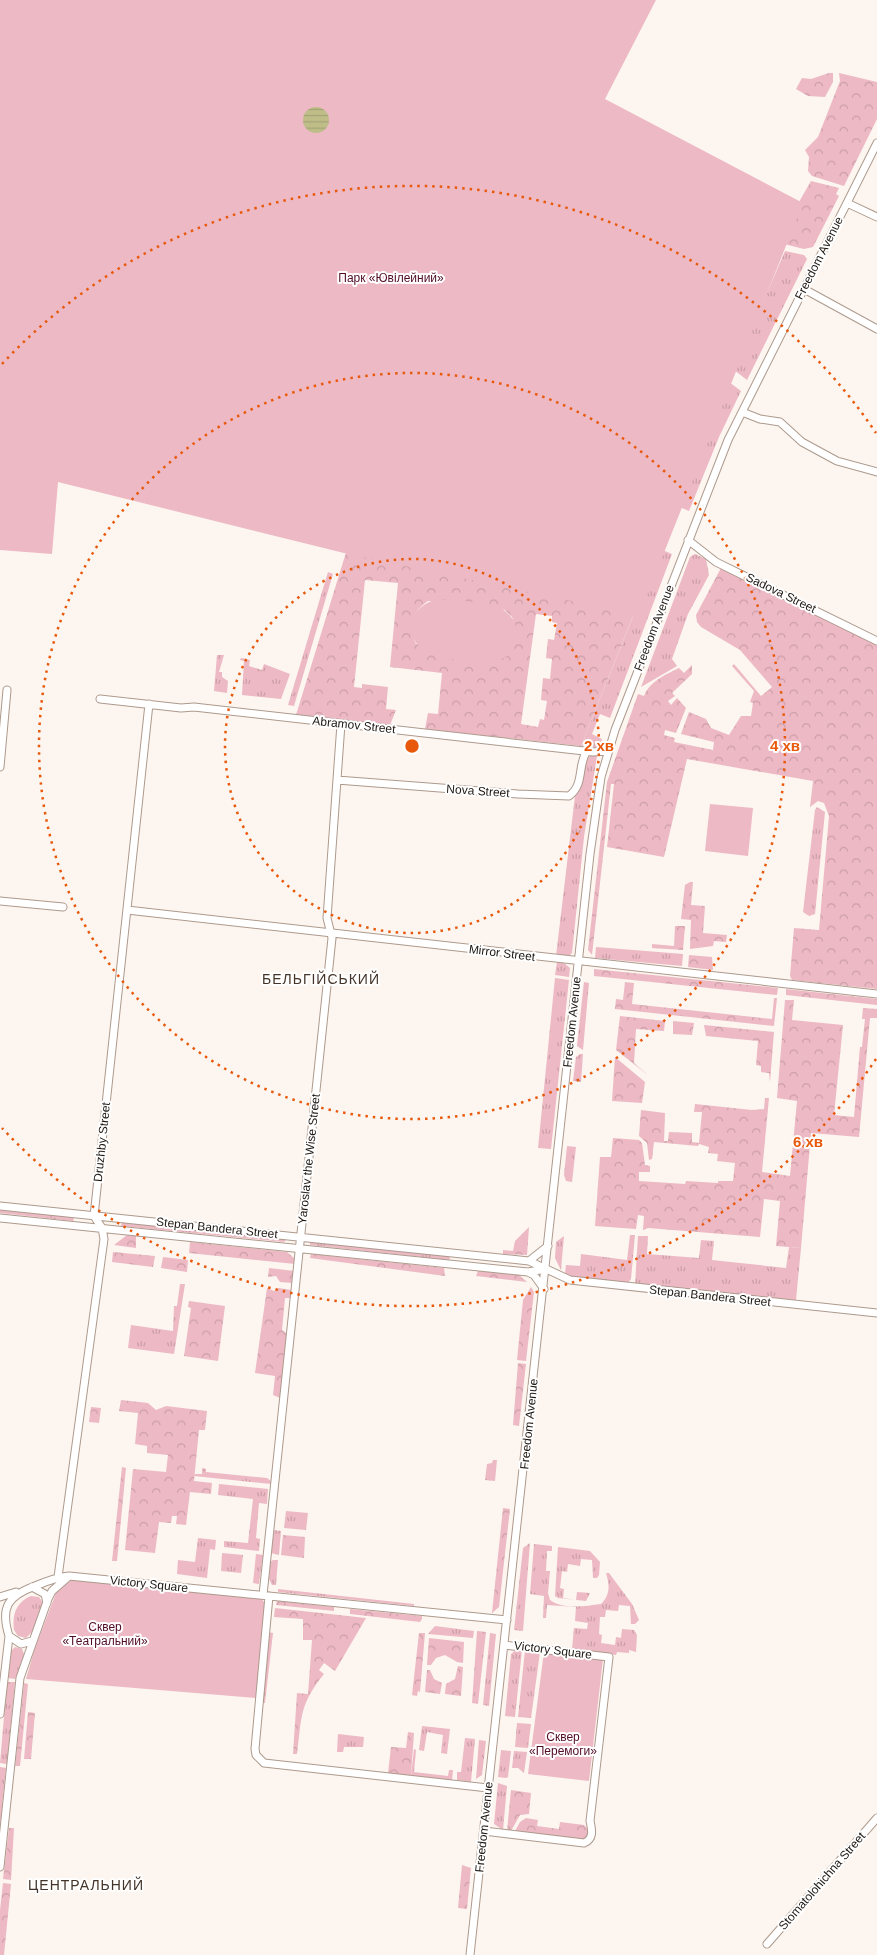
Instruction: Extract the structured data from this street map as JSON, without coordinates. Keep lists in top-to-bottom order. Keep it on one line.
{"streets":{"street":["Freedom Avenue","Sadova Street","Abramov Street","Nova Street","Mirror Street","Druzhby Street","Yaroslav the Wise Street","Stepan Bandera Street","Victory Square","Stomatolohichna Street"]},"crossings":[["Freedom Avenue","Sadova Street"],["Freedom Avenue","Abramov Street"],["Freedom Avenue","Mirror Street"],["Freedom Avenue","Stepan Bandera Street"],["Freedom Avenue","Victory Square"],["Abramov Street","Nova Street"],["Abramov Street","Druzhby Street"],["Abramov Street","Yaroslav the Wise Street"],["Nova Street","Yaroslav the Wise Street"],["Mirror Street","Druzhby Street"],["Mirror Street","Yaroslav the Wise Street"],["Druzhby Street","Stepan Bandera Street"],["Yaroslav the Wise Street","Stepan Bandera Street"],["Yaroslav the Wise Street","Victory Square"]],"districts":["БЕЛЬГІЙСЬКИЙ","ЦЕНТРАЛЬНИЙ"],"parks":["Парк «Ювілейний»","Сквер «Театральний»","Сквер «Перемоги»"],"rings":["2 хв","4 хв","6 хв"]}
